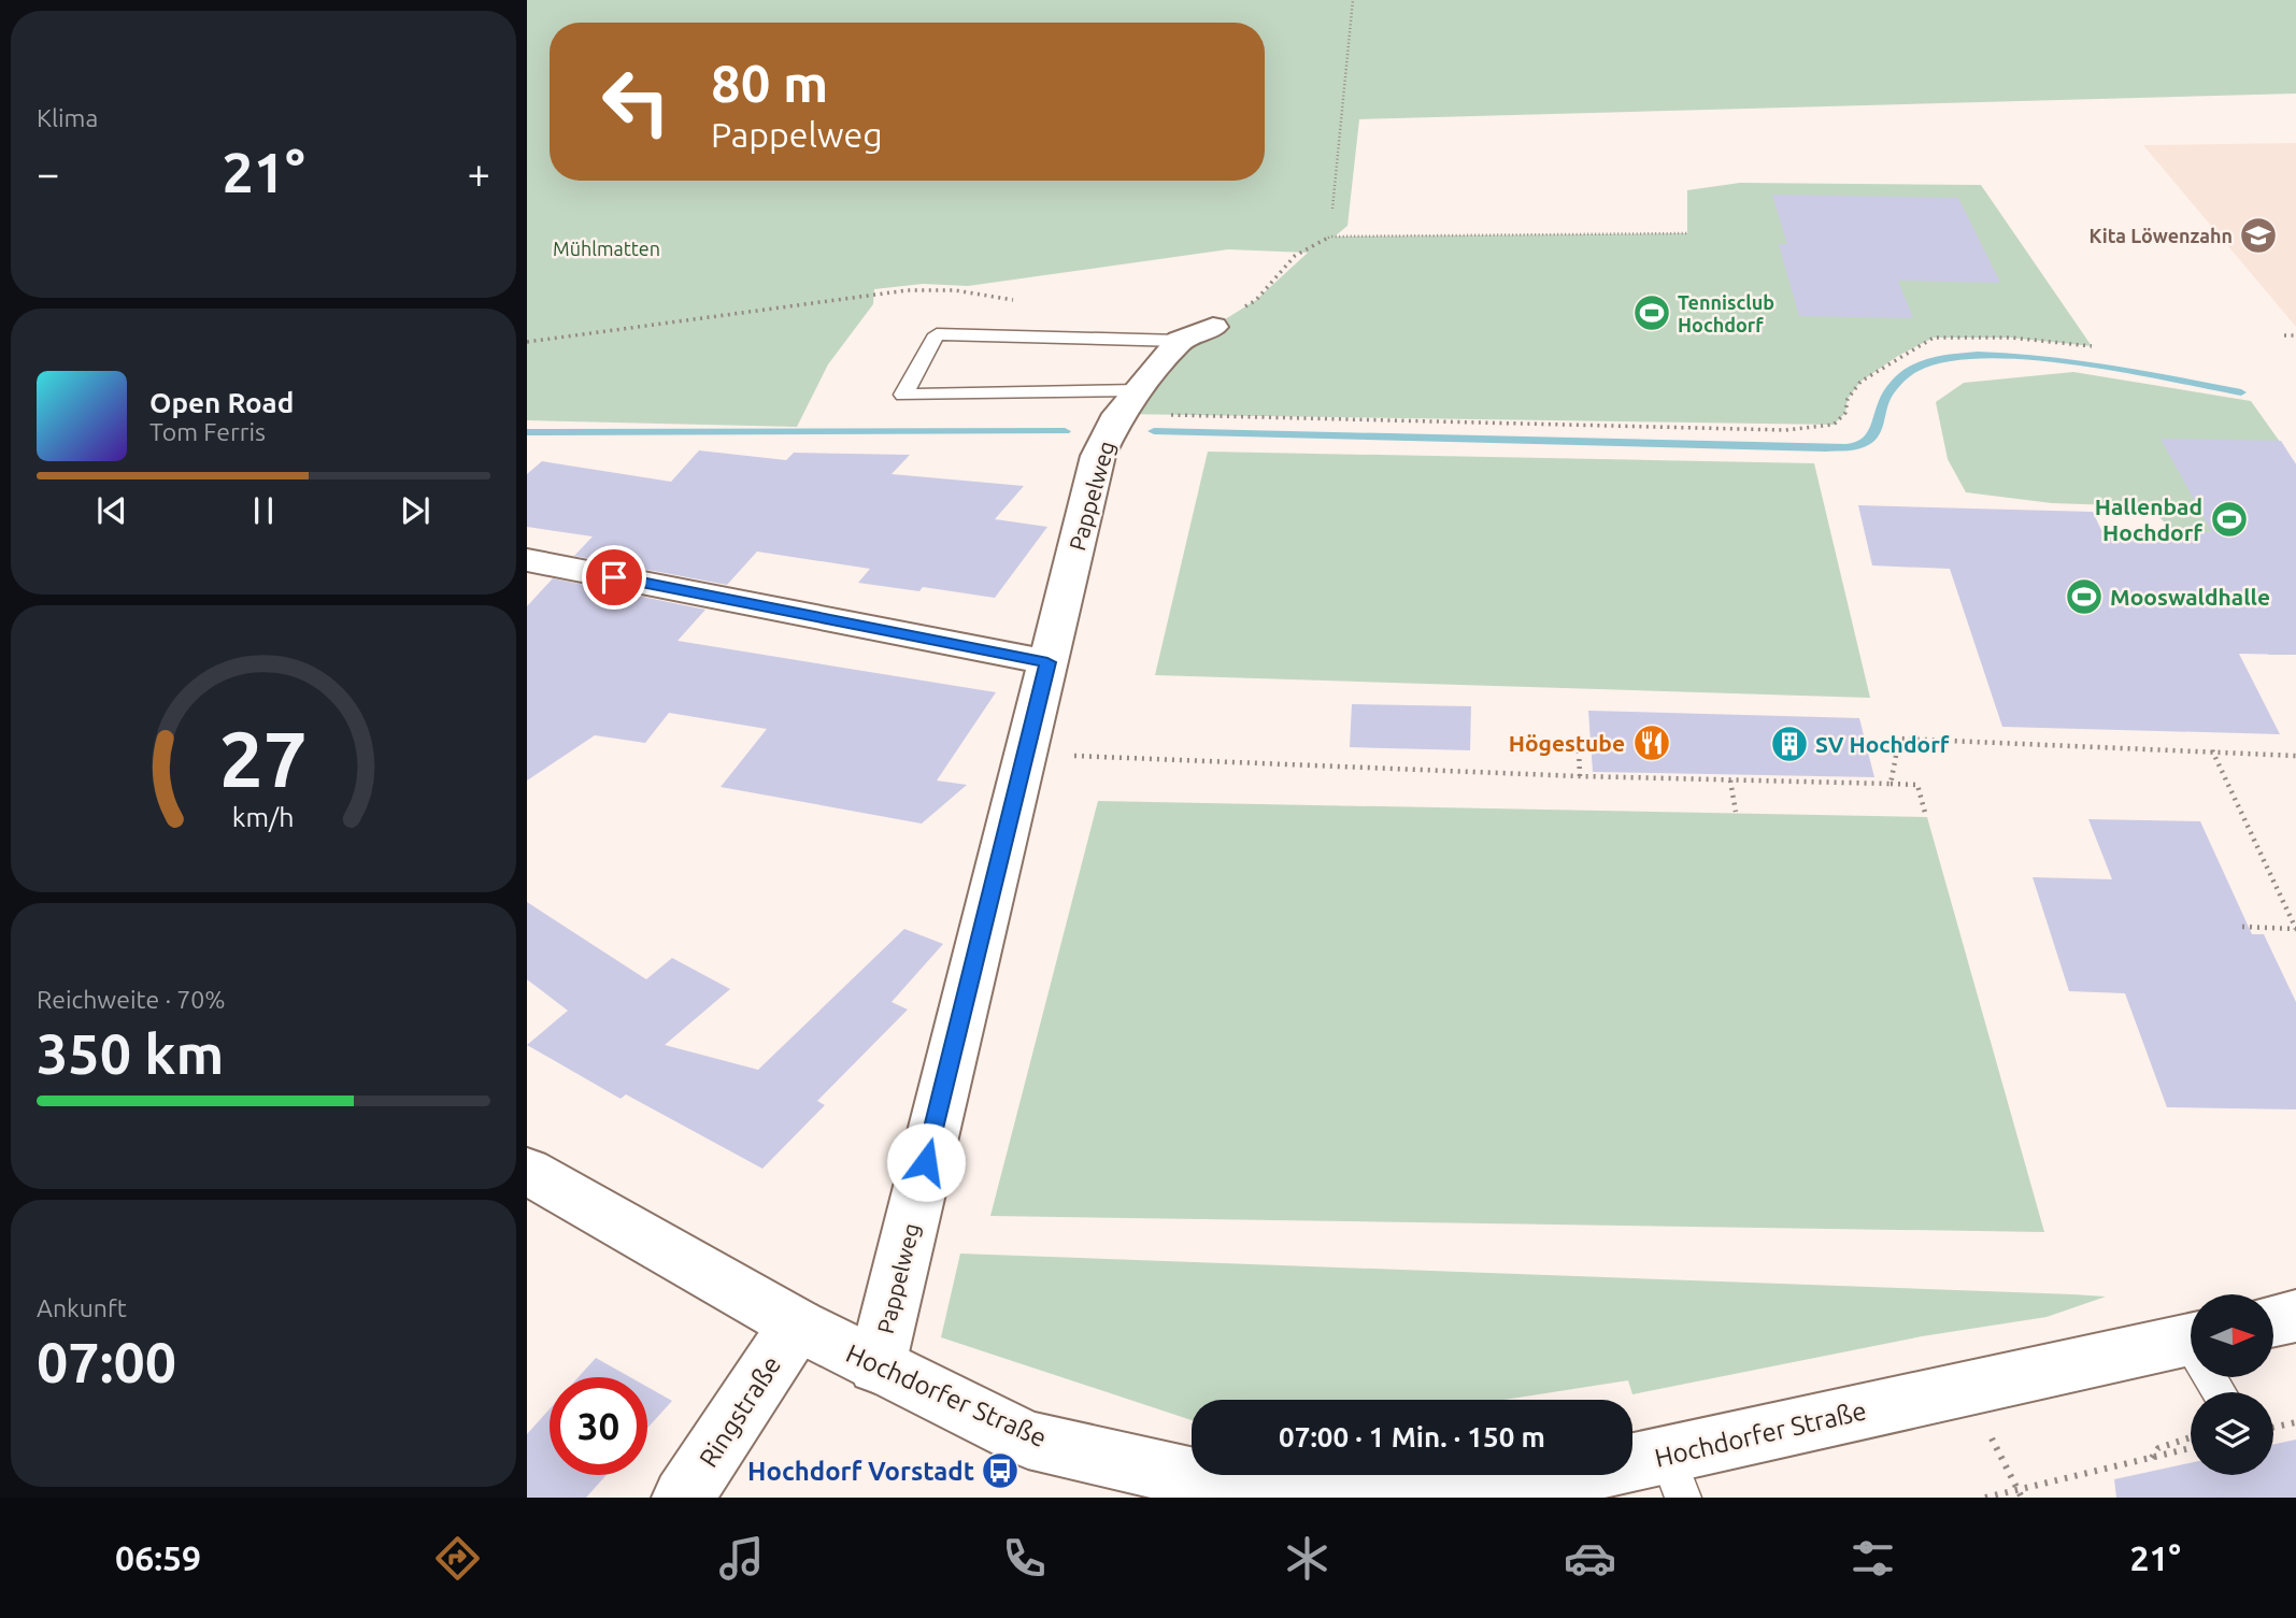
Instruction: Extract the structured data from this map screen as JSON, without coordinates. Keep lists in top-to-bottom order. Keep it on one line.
{"streets":{"street":["Pappelweg","Hochdorfer Straße","Ringstraße"]},"crossings":[["Pappelweg","Hochdorfer Straße"],["Hochdorfer Straße","Ringstraße"]],"parks":["Mühlmatten"],"places":{"school or university":["Kita Löwenzahn"],"sports":["Tennisclub Hochdorf","Hallenbad Hochdorf","Mooswaldhalle"],"restaurant":["Högestube"],"building":["SV Hochdorf"],"bus stop":["Hochdorf Vorstadt"]},"north":"right","page":{"tile":["Klima",["Reichweite · 70%","350 km"],["Ankunft","07:00"]],"turn":["80 m","Pappelweg"],"heat":["−","21°","+"],"song":["Open Road","Tom Ferris"],"limit":"30","trip":"07:00 · 1 Min. · 150 m","tabs":["06:59","21°"],"gauge":["27","km/h"]}}
